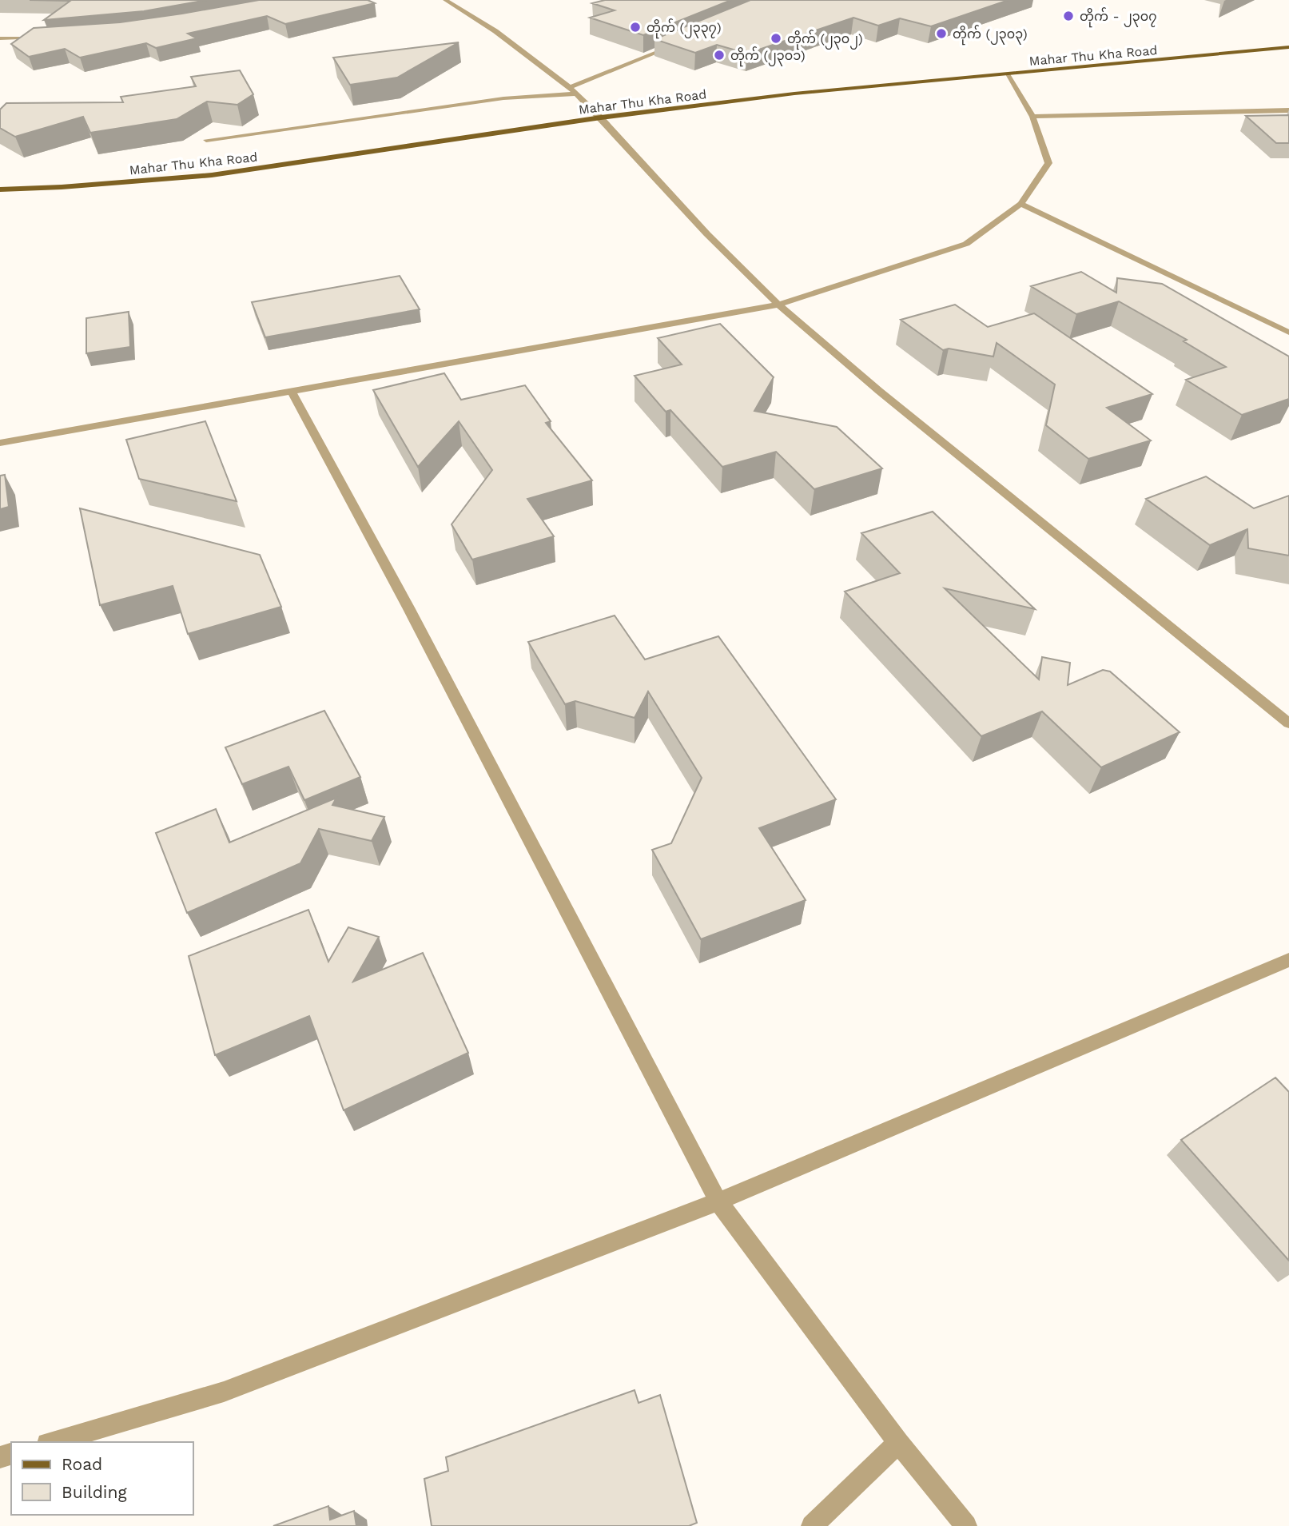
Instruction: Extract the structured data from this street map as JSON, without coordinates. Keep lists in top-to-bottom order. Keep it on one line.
{"streets":{"main road":["Mahar Thu Kha Road"]},"places":["တိုက် - ၂၃၀၇","တိုက် (၂၃၃၇)","တိုက် (၂၃၀၃)","တိုက် (၂၃၀၂)","တိုက် (၂၃၀၁)"],"legend":["Road","Building"]}
